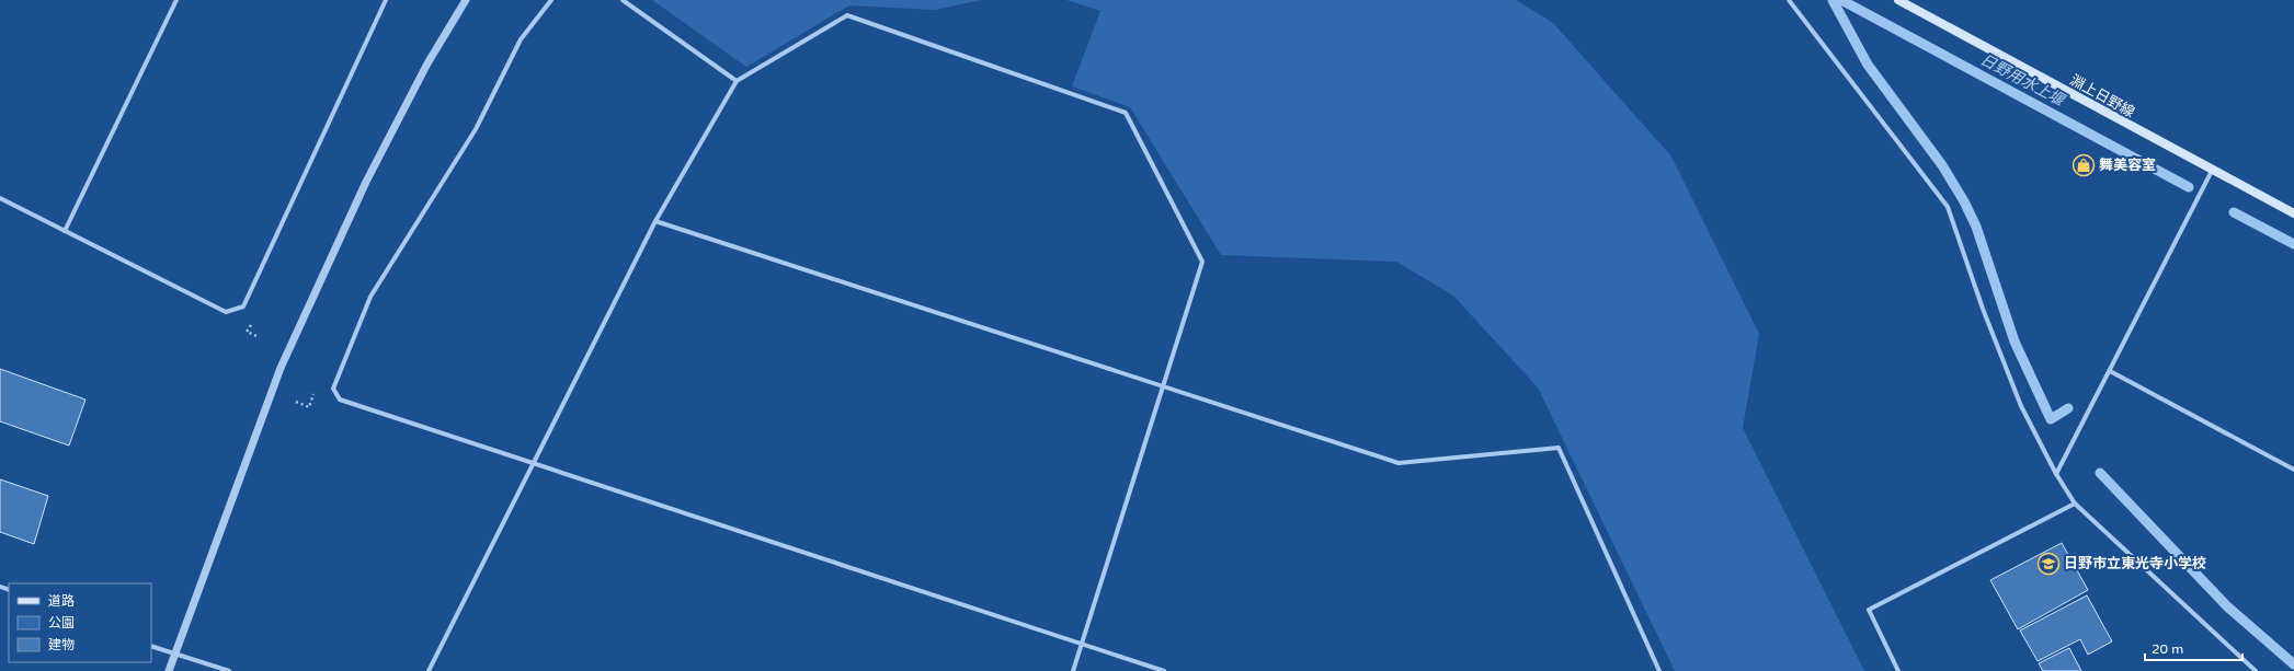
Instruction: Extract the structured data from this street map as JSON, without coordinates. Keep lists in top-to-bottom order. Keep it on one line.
{"streets":{"main road":["淵上日野線"]},"water":["日野用水上堰"],"places":{"shop":["舞美容室"],"school or university":["日野市立東光寺小学校"]},"legend":["道路","公園","建物"],"scale_bar":"20 m"}
